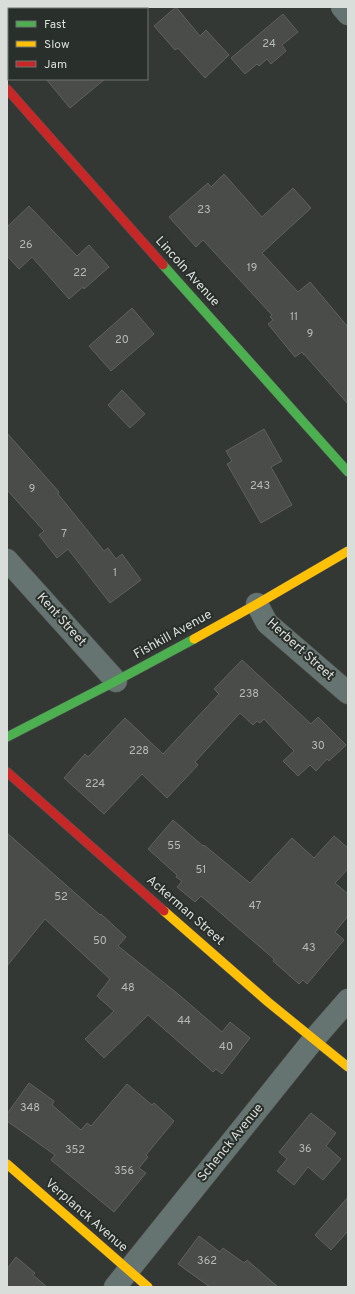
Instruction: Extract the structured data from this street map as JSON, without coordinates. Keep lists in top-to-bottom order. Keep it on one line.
{"streets":{"street":["Lincoln Avenue","Kent Street","Fishkill Avenue","Herbert Street","Ackerman Street","Schenck Avenue","Verplanck Avenue"]},"crossings":[["Kent Street","Fishkill Avenue"],["Fishkill Avenue","Herbert Street"],["Ackerman Street","Schenck Avenue"],["Schenck Avenue","Verplanck Avenue"]],"house_numbers":["24","23","26","19","22","11","9","20","243","9","7","1","238","30","228","224","55","51","52","47","50","43","48","44","40","348","36","352","356","362"],"legend":["Fast","Slow","Jam"]}
